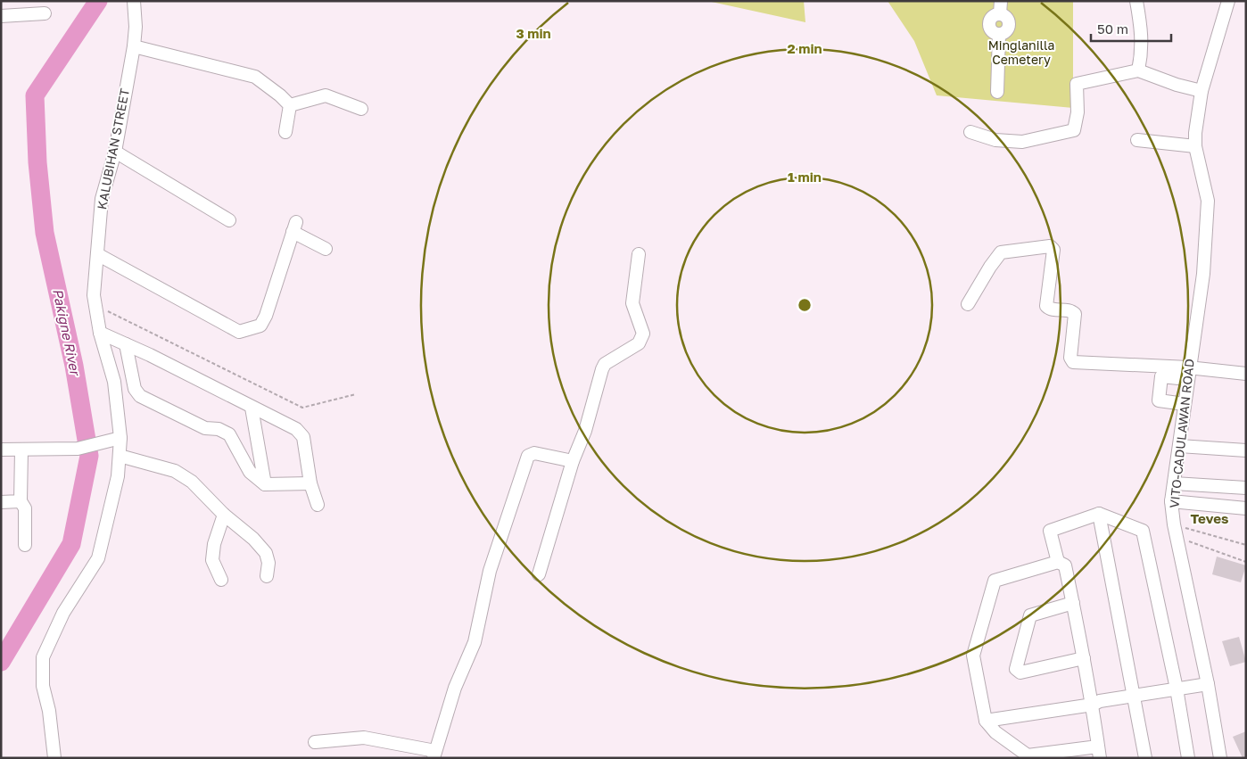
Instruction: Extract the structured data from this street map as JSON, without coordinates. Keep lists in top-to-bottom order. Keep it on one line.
{"streets":{"street":["KALUBIHAN STREET","VITO-CADULAWAN ROAD"]},"districts":["Teves"],"water":["Pakigne River"],"parks":["Minglanilla Cemetery"],"scale_bar":"50 m","rings":["3 min","2 min","1 min"]}
